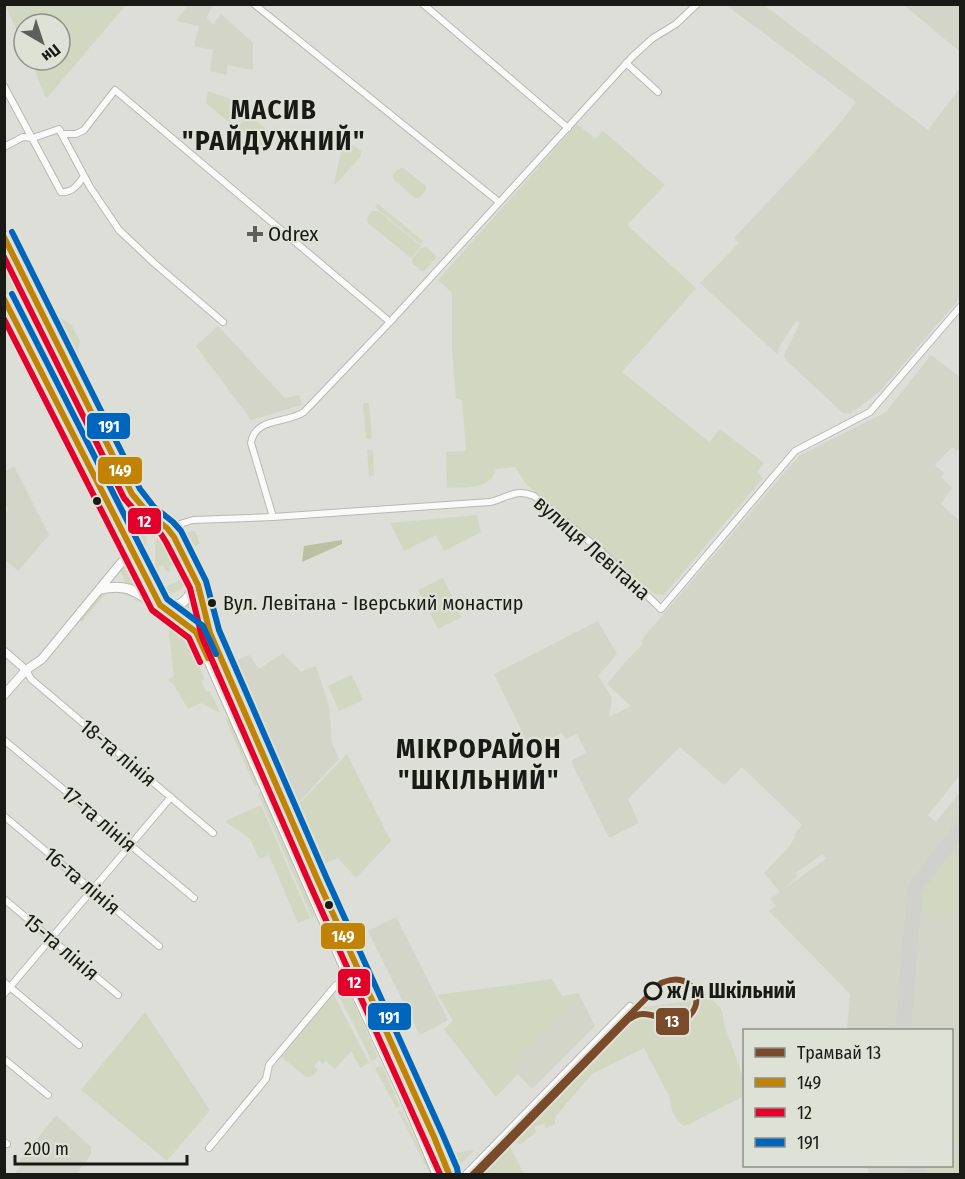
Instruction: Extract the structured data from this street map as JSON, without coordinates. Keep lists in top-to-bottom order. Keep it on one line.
{"streets":{"main road":["вулиця Левітана"],"street":["18-та лінія","17-та лінія","16-та лінія","15-та лінія"]},"crossings":[["вулиця Левітана","18-та лінія"]],"districts":["МАСИВ \"РАЙДУЖНИЙ\"","МІКРОРАЙОН \"ШКІЛЬНИЙ\""],"places":{"health":["Odrex"],"other":["Вул. Левітана - Іверський монастир","ж/м Шкільний"]},"lines":["transit line 191","transit line 149","transit line 12","tram line 13"],"legend":["Трамвай 13","149","12","191"],"scale_bar":"200 m","north":"bottom right"}
